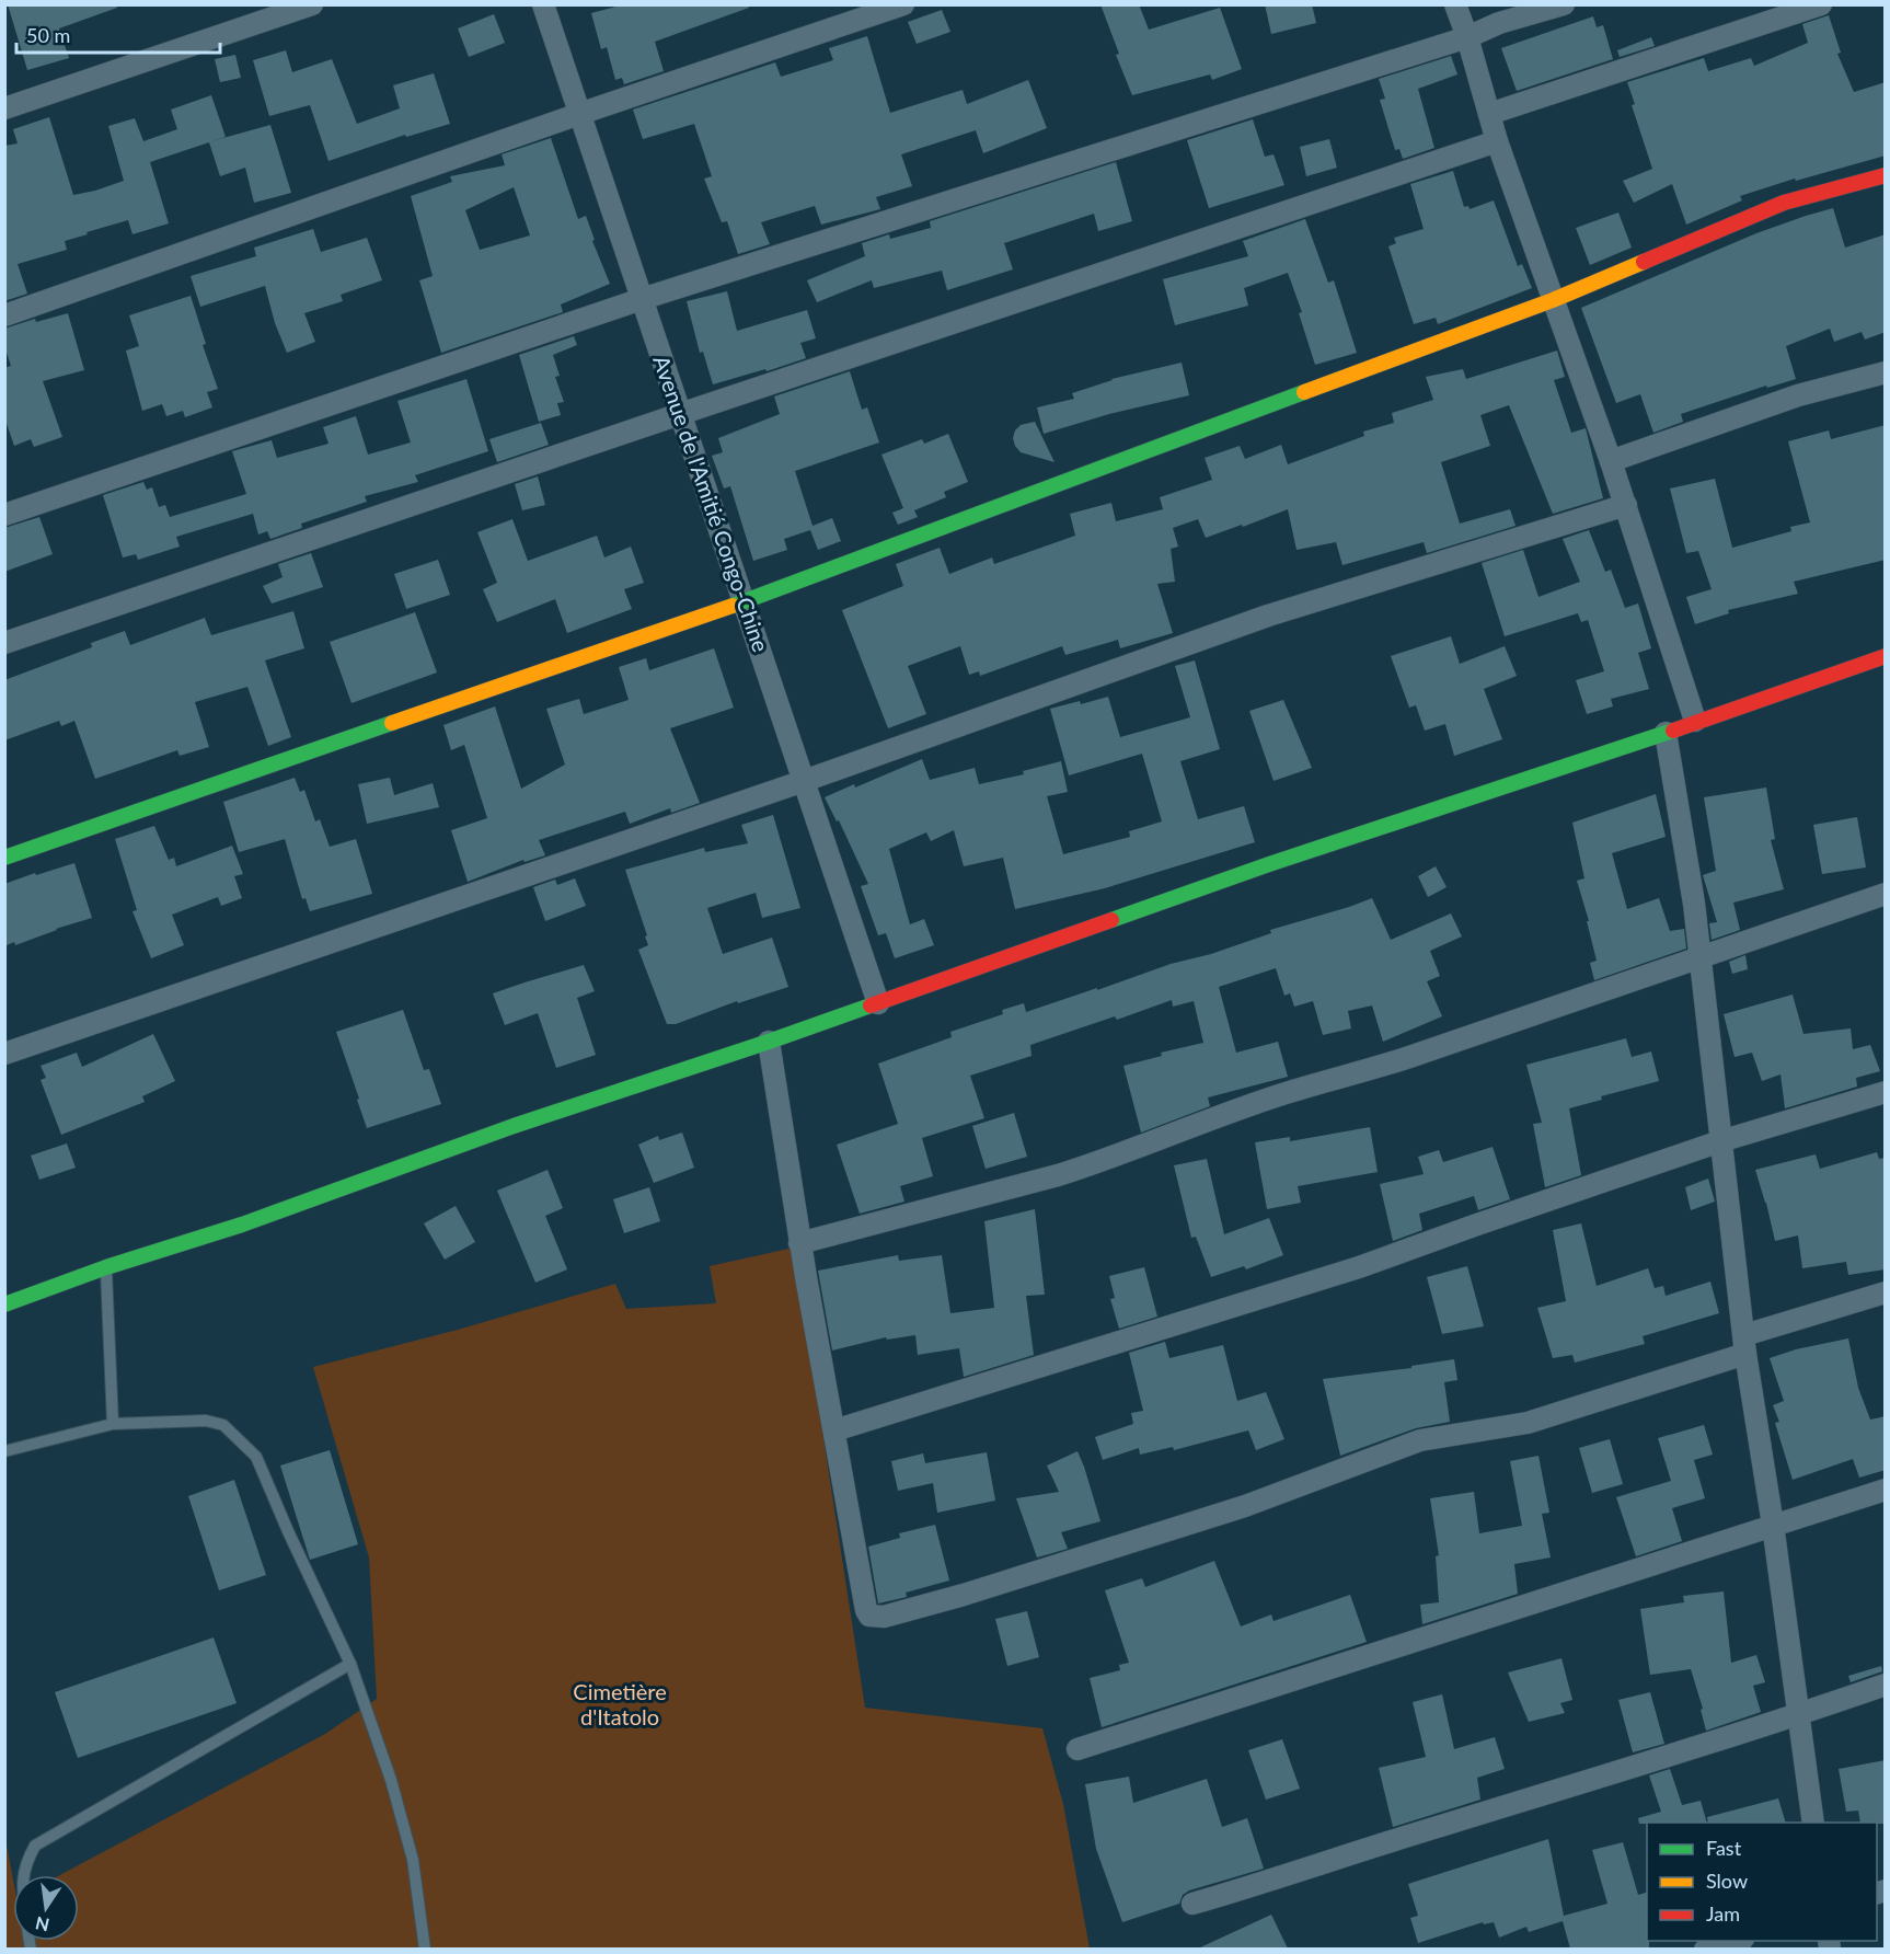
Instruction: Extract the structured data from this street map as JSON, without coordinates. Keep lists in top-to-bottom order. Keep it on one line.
{"streets":{"street":["Avenue de l'Amitié Congo-Chine"]},"parks":["Cimetière d'Itatolo"],"legend":["Fast","Slow","Jam"],"scale_bar":"50 m","north":"bottom"}
